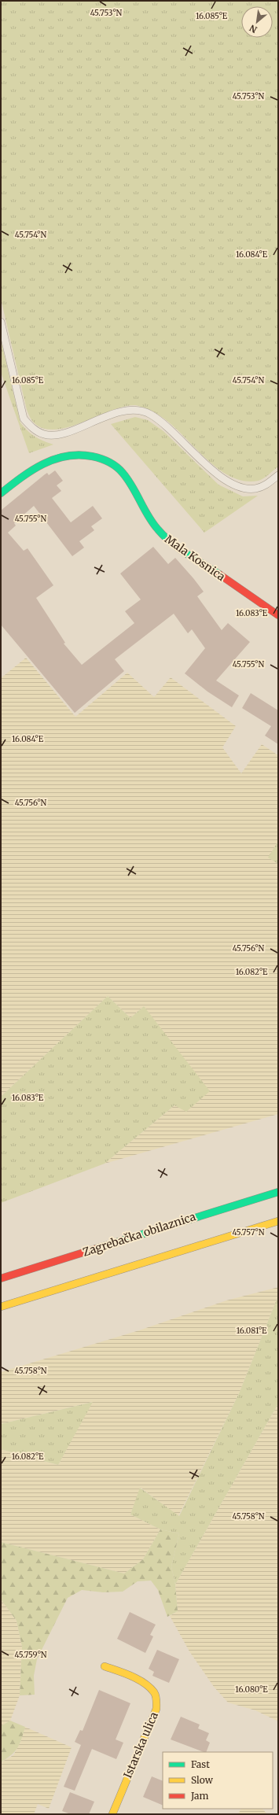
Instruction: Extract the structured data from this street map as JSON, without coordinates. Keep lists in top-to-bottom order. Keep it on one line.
{"streets":{"main road":["Mala Kosnica","Zagrebačka obilaznica","Istarska ulica"]},"legend":["Fast","Slow","Jam"],"north":"bottom left","coordinates":["45.753°N","16.085°E","45.754°N","16.084°E","45.755°N","16.083°E","45.756°N","16.082°E","45.757°N","16.081°E","45.758°N","45.759°N","16.080°E"]}
